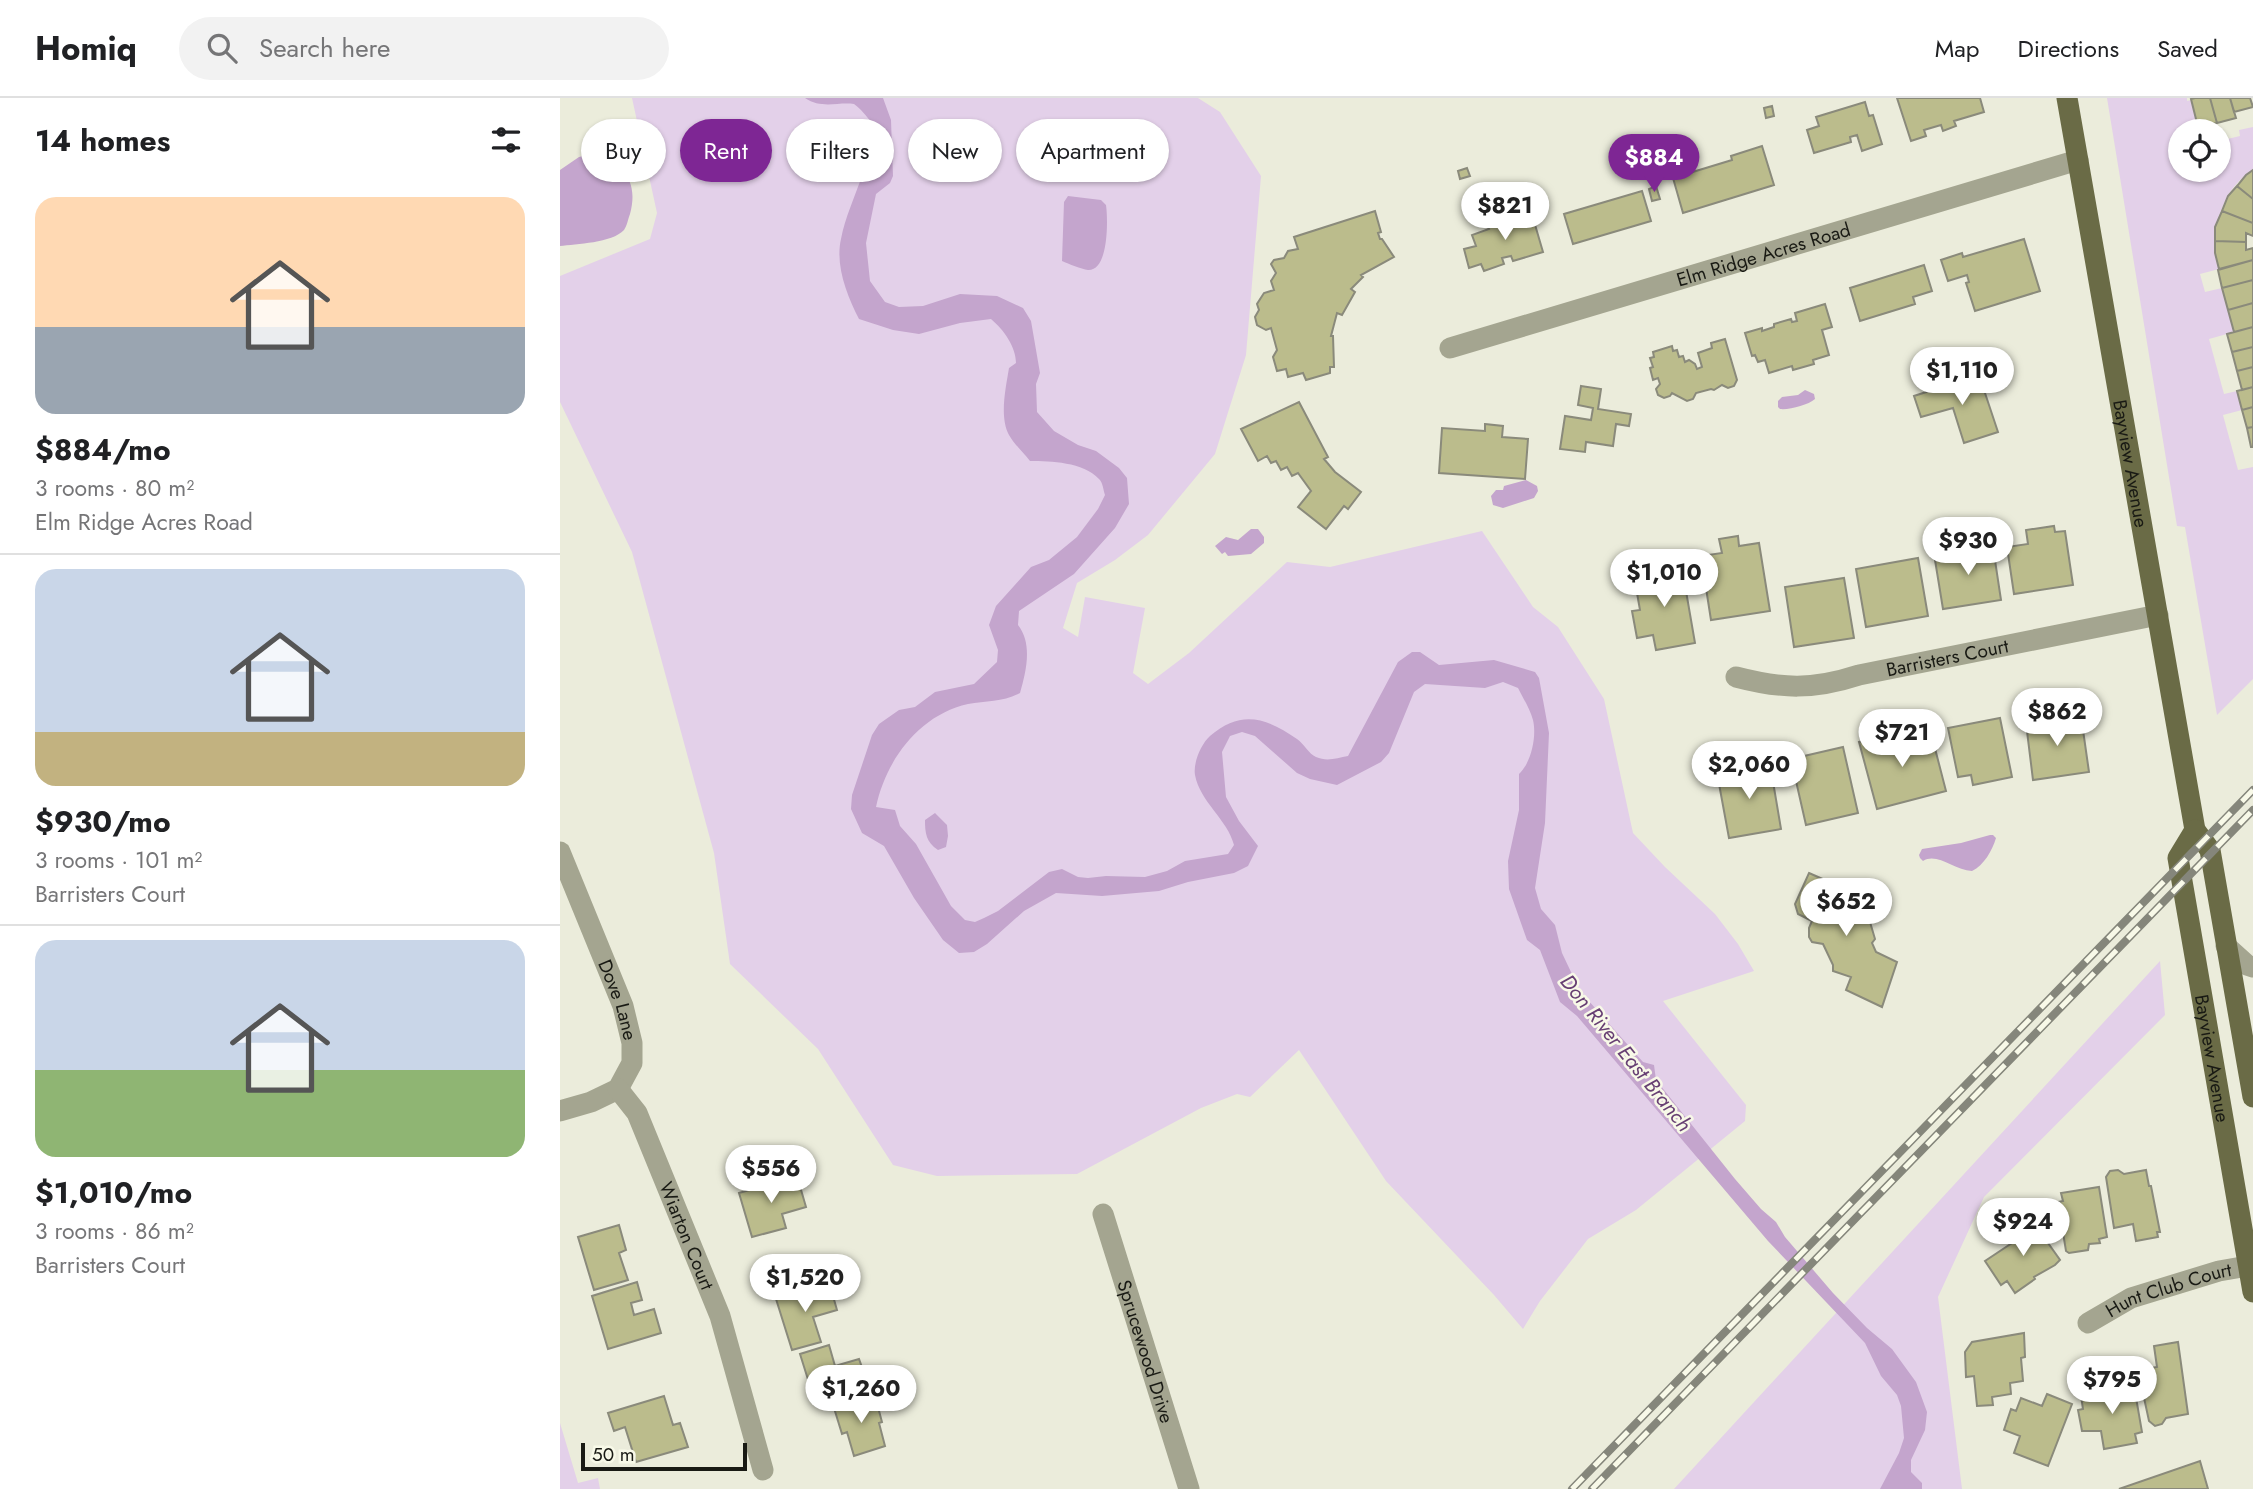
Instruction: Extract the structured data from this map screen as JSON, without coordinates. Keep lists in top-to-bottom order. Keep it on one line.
{"streets":{"main road":["Bayview Avenue"],"street":["Elm Ridge Acres Road","Barristers Court","Dove Lane","Wiarton Court","Hunt Club Court","Sprucewood Drive"]},"crossings":[["Elm Ridge Acres Road","Bayview Avenue"],["Bayview Avenue","Barristers Court"],["Bayview Avenue","Hunt Club Court"],["Dove Lane","Wiarton Court"]],"water":["Don River East Branch"],"scale_bar":"50 m","page":{"header":"Homiq","search":"Search here","nav":["Map","Directions","Saved"],"heading":"14 homes","chip":["Buy","Rent","Filters","New","Apartment"],"price":["$884","$821","$1,110","$930","$1,010","$862","$721","$2,060","$652","$556","$924","$1,520","$795","$1,260"],"list":[{"name":"$884/mo","note":"3 rooms · 80 m² · Elm Ridge Acres Road"},{"name":"$930/mo","note":"3 rooms · 101 m² · Barristers Court"},{"name":"$1,010/mo","note":"3 rooms · 86 m² · Barristers Court"}],"scale":"50 m"}}
